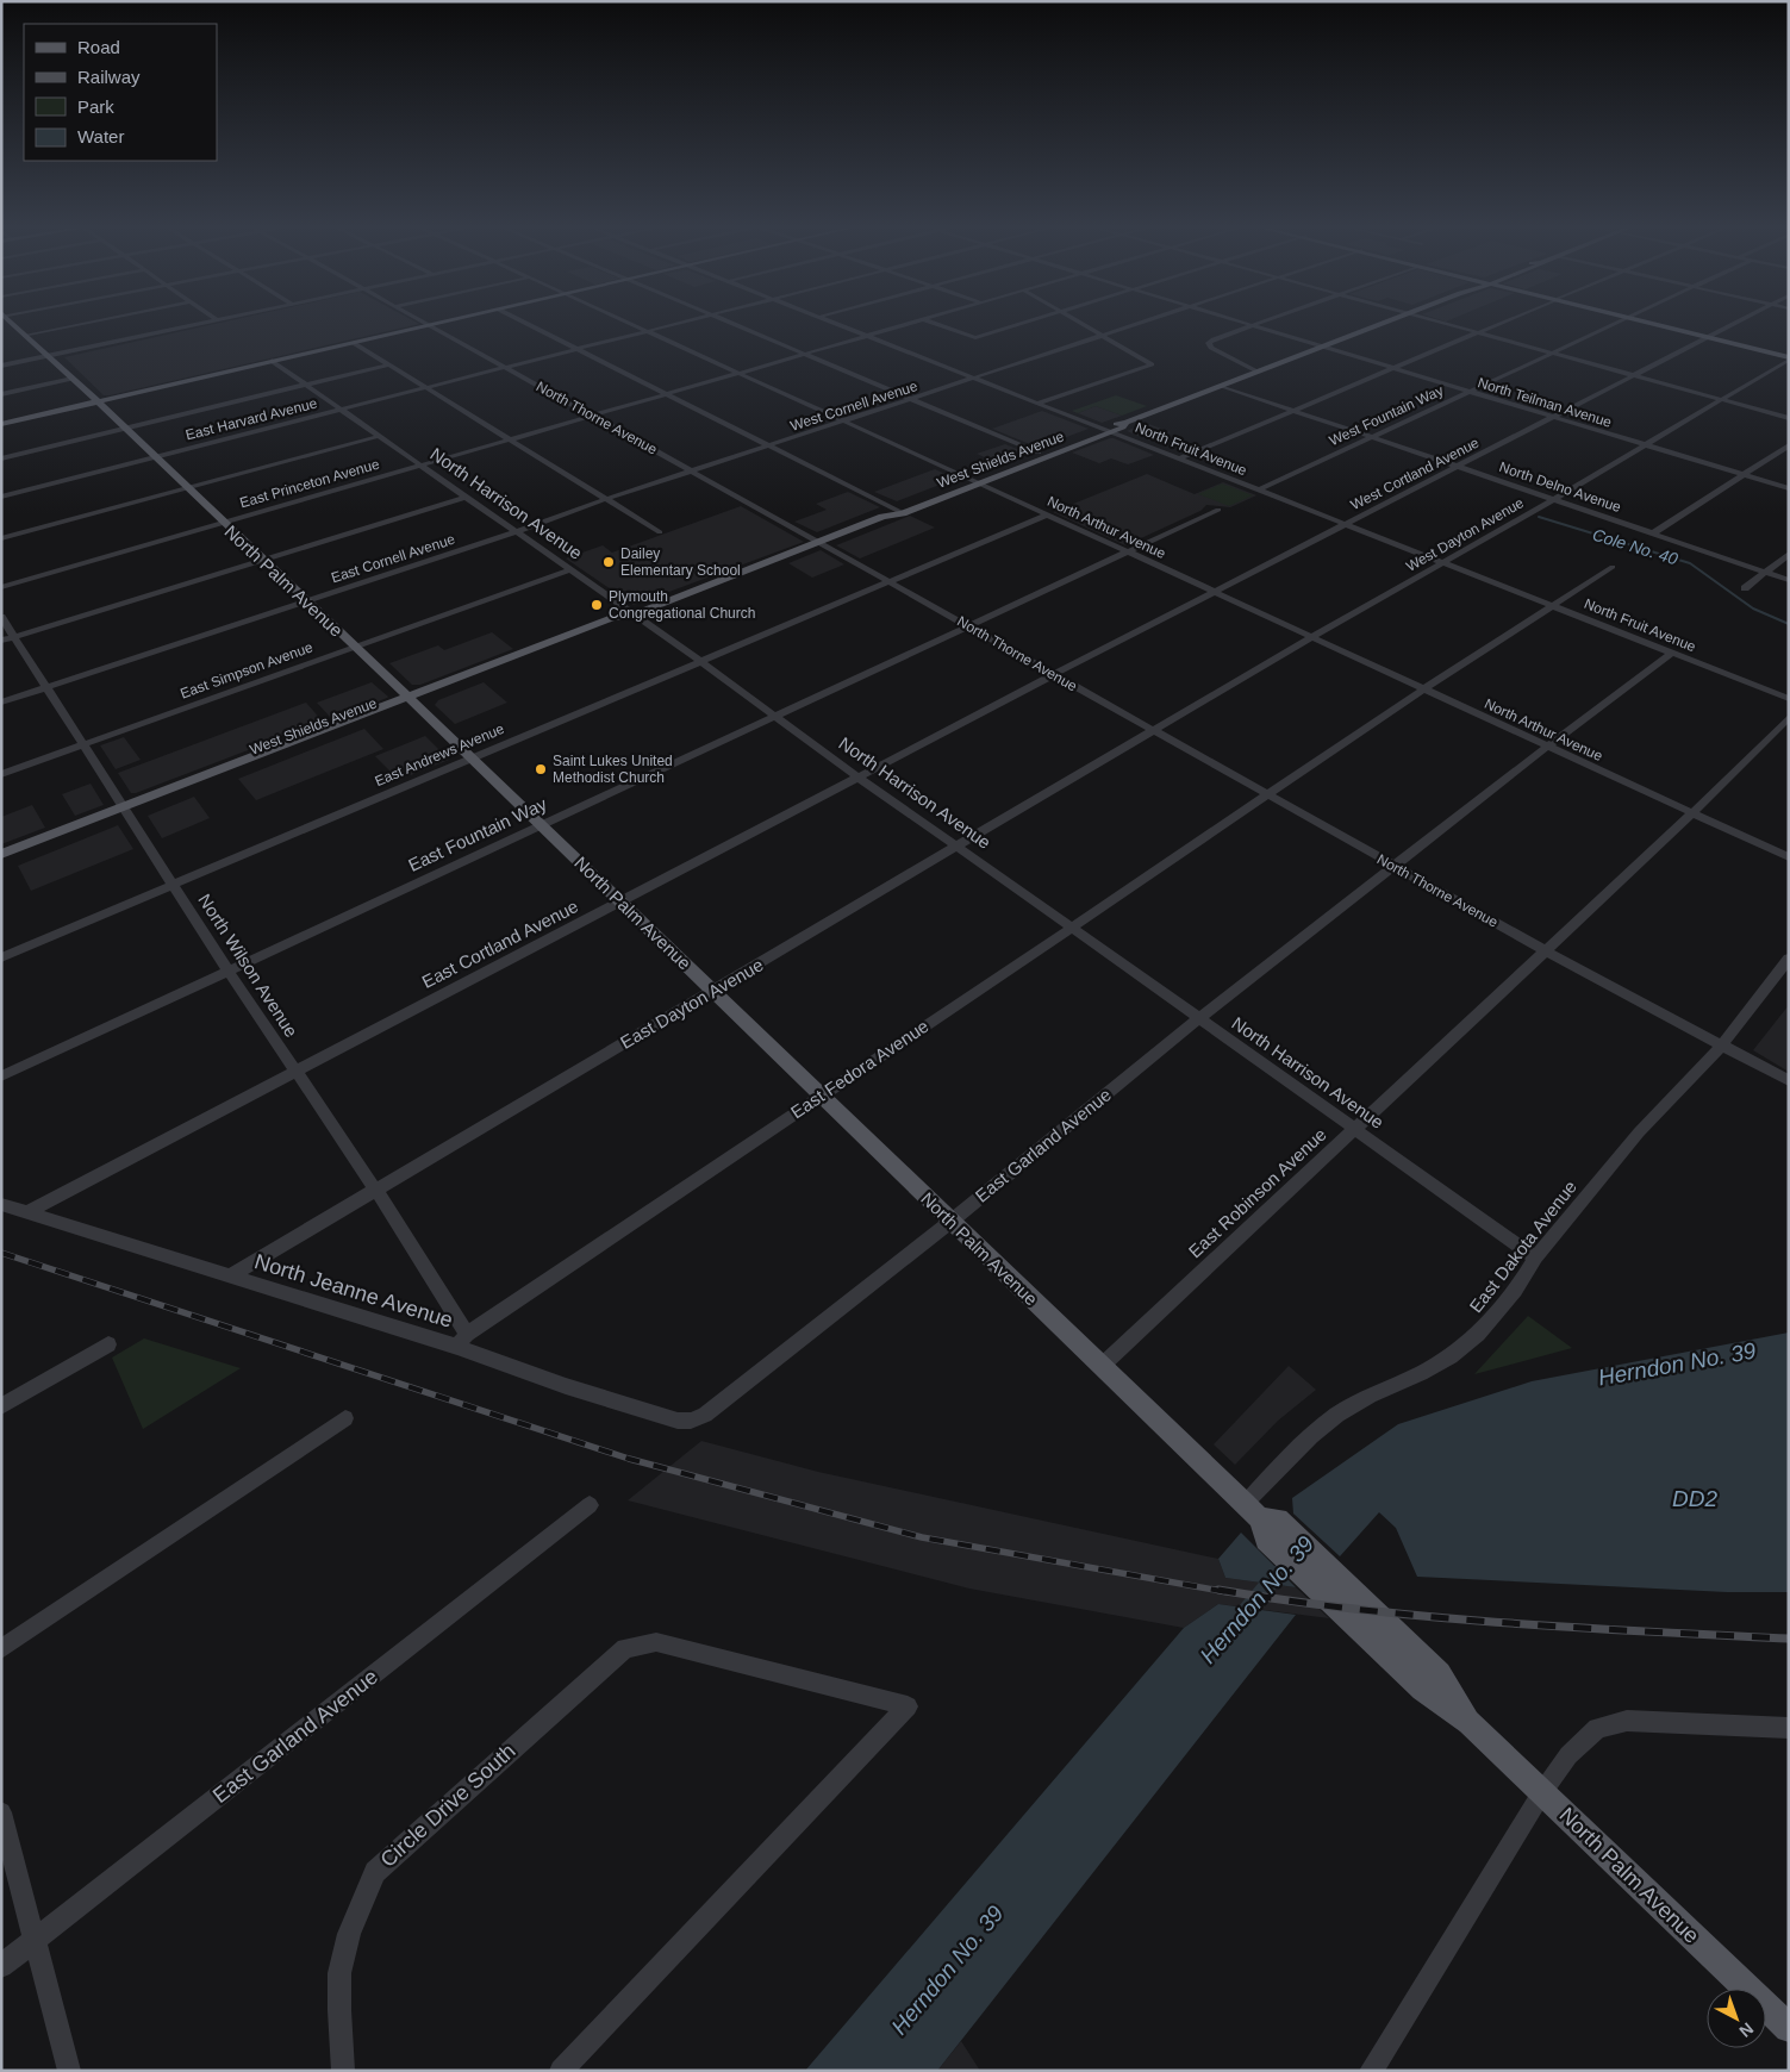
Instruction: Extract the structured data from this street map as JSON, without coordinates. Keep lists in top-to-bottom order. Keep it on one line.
{"streets":{"main road":["West Shields Avenue","North Palm Avenue"],"street":["North Teilman Avenue","West Cornell Avenue","West Fountain Way","North Thorne Avenue","East Harvard Avenue","North Fruit Avenue","West Cortland Avenue","East Princeton Avenue","North Delno Avenue","North Harrison Avenue","North Arthur Avenue","West Dayton Avenue","East Cornell Avenue","East Simpson Avenue","East Andrews Avenue","East Fountain Way","East Cortland Avenue","North Wilson Avenue","East Dayton Avenue","East Fedora Avenue","East Garland Avenue","East Robinson Avenue","East Dakota Avenue","North Jeanne Avenue","Circle Drive South"]},"crossings":[["North Teilman Avenue","West Fountain Way"],["North Teilman Avenue","West Shields Avenue"],["North Teilman Avenue","West Cortland Avenue"],["North Teilman Avenue","West Dayton Avenue"],["West Cornell Avenue","North Thorne Avenue"],["West Cornell Avenue","North Fruit Avenue"],["West Cornell Avenue","North Arthur Avenue"],["West Cornell Avenue","East Cornell Avenue"],["West Fountain Way","North Fruit Avenue"],["West Fountain Way","North Delno Avenue"],["North Thorne Avenue","East Harvard Avenue"],["North Thorne Avenue","West Shields Avenue"],["North Thorne Avenue","West Cortland Avenue"],["North Thorne Avenue","East Princeton Avenue"],["North Thorne Avenue","West Dayton Avenue"],["North Thorne Avenue","East Cornell Avenue"],["North Thorne Avenue","East Andrews Avenue"],["North Thorne Avenue","East Fountain Way"],["North Thorne Avenue","East Cortland Avenue"],["North Thorne Avenue","East Dayton Avenue"],["North Thorne Avenue","East Fedora Avenue"],["North Thorne Avenue","East Garland Avenue"],["North Thorne Avenue","East Robinson Avenue"],["North Thorne Avenue","East Dakota Avenue"],["East Harvard Avenue","North Harrison Avenue"],["East Harvard Avenue","North Arthur Avenue"],["East Harvard Avenue","North Palm Avenue"],["North Fruit Avenue","West Shields Avenue"],["North Fruit Avenue","West Cortland Avenue"],["North Fruit Avenue","East Princeton Avenue"],["North Fruit Avenue","West Dayton Avenue"],["North Fruit Avenue","East Fedora Avenue"],["North Fruit Avenue","East Garland Avenue"],["West Shields Avenue","North Delno Avenue"],["West Shields Avenue","North Harrison Avenue"],["West Shields Avenue","North Arthur Avenue"],["West Shields Avenue","North Palm Avenue"],["West Shields Avenue","North Wilson Avenue"],["West Cortland Avenue","North Delno Avenue"],["West Cortland Avenue","North Arthur Avenue"],["West Cortland Avenue","East Cortland Avenue"],["East Princeton Avenue","North Harrison Avenue"],["East Princeton Avenue","North Arthur Avenue"],["East Princeton Avenue","North Palm Avenue"],["North Delno Avenue","West Dayton Avenue"],["North Harrison Avenue","East Cornell Avenue"],["North Harrison Avenue","East Simpson Avenue"],["North Harrison Avenue","East Andrews Avenue"],["North Harrison Avenue","East Fountain Way"],["North Harrison Avenue","East Cortland Avenue"],["North Harrison Avenue","East Dayton Avenue"],["North Harrison Avenue","East Fedora Avenue"],["North Harrison Avenue","East Garland Avenue"],["North Harrison Avenue","East Robinson Avenue"],["North Harrison Avenue","East Dakota Avenue"],["North Arthur Avenue","West Dayton Avenue"],["North Arthur Avenue","East Andrews Avenue"],["North Arthur Avenue","East Fedora Avenue"],["North Arthur Avenue","East Garland Avenue"],["North Arthur Avenue","East Robinson Avenue"],["West Dayton Avenue","East Dayton Avenue"],["East Cornell Avenue","North Palm Avenue"],["East Cornell Avenue","North Wilson Avenue"],["North Palm Avenue","East Simpson Avenue"],["North Palm Avenue","East Andrews Avenue"],["North Palm Avenue","East Fountain Way"],["North Palm Avenue","East Cortland Avenue"],["North Palm Avenue","East Dayton Avenue"],["North Palm Avenue","East Fedora Avenue"],["North Palm Avenue","East Garland Avenue"],["North Palm Avenue","East Robinson Avenue"],["North Palm Avenue","East Dakota Avenue"],["East Simpson Avenue","North Wilson Avenue"],["East Andrews Avenue","North Wilson Avenue"],["East Fountain Way","North Wilson Avenue"],["East Cortland Avenue","North Wilson Avenue"],["East Cortland Avenue","North Jeanne Avenue"],["North Wilson Avenue","East Dayton Avenue"],["North Wilson Avenue","East Fedora Avenue"],["North Wilson Avenue","North Jeanne Avenue"],["East Dayton Avenue","North Jeanne Avenue"],["East Fedora Avenue","North Jeanne Avenue"],["East Garland Avenue","North Jeanne Avenue"]],"water":["Cole No. 40","Herndon No. 39","DD2"],"places":["Dailey Elementary School","Plymouth Congregational Church","Saint Lukes United Methodist Church"],"legend":["Road","Railway","Park","Water"],"north":"bottom right"}
